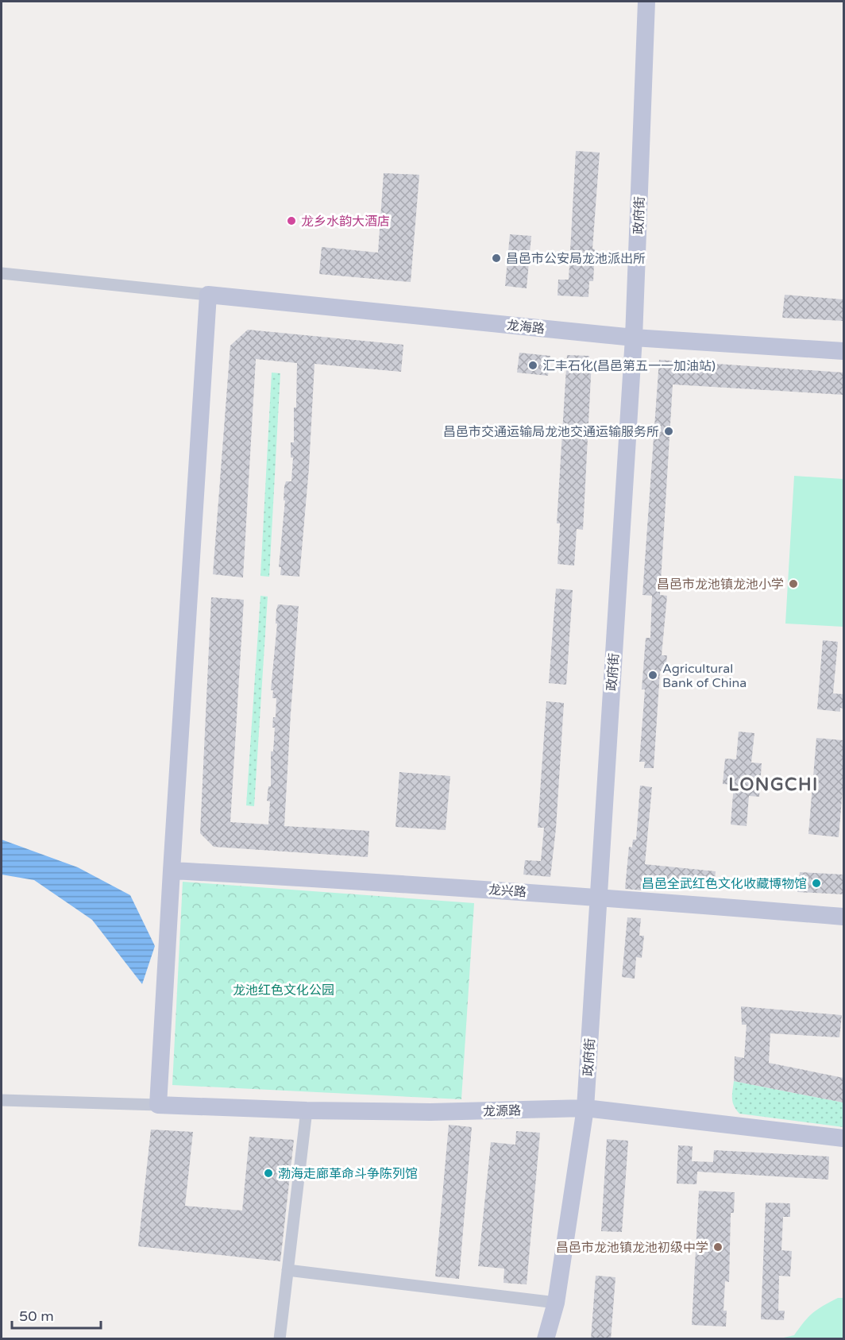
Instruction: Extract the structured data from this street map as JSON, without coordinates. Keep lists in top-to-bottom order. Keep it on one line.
{"streets":{"street":["政府街","龙海路","龙兴路","龙源路"]},"crossings":[["政府街","龙海路"],["政府街","龙兴路"],["政府街","龙源路"]],"districts":["LONGCHI"],"parks":["龙池红色文化公园"],"places":["龙乡水韵大酒店","昌邑市公安局龙池派出所","汇丰石化(昌邑第五一一加油站)","昌邑市交通运输局龙池交通运输服务所","昌邑市龙池镇龙池小学","Agricultural Bank of China","昌邑全武红色文化收藏博物馆","渤海走廊革命斗争陈列馆","昌邑市龙池镇龙池初级中学"],"scale_bar":"50 m"}
